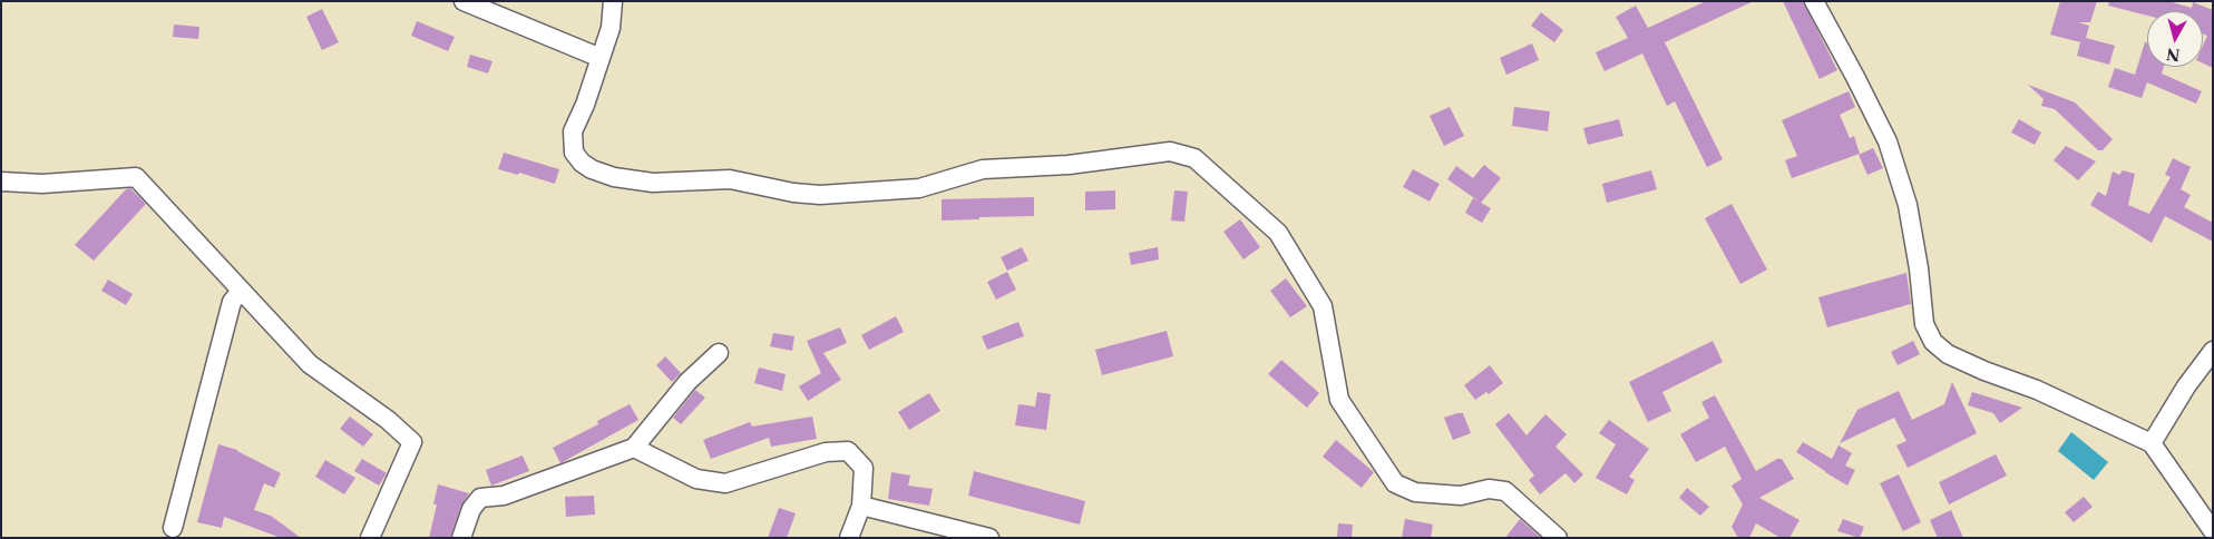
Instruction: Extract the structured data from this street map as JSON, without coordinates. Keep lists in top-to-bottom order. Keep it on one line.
{"north":"bottom"}
